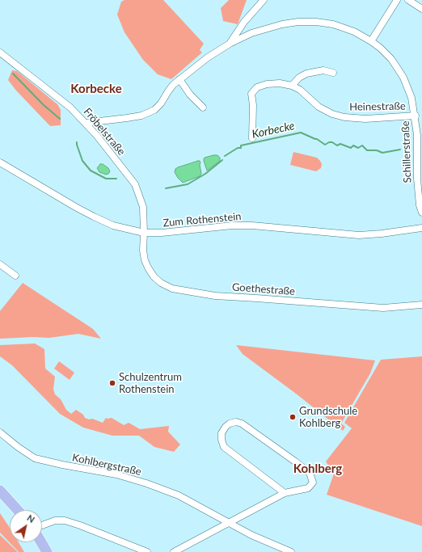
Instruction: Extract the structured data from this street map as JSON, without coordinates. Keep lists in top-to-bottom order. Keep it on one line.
{"streets":{"street":["Heinestraße","Fröbelstraße","Schillerstraße","Zum Rothenstein","Goethestraße","Kohlbergstraße"]},"crossings":[["Heinestraße","Schillerstraße"],["Fröbelstraße","Zum Rothenstein"],["Fröbelstraße","Goethestraße"],["Zum Rothenstein","Goethestraße"]],"districts":["Korbecke","Kohlberg"],"water":["Korbecke"],"places":["Schulzentrum Rothenstein","Grundschule Kohlberg"],"north":"top right"}
